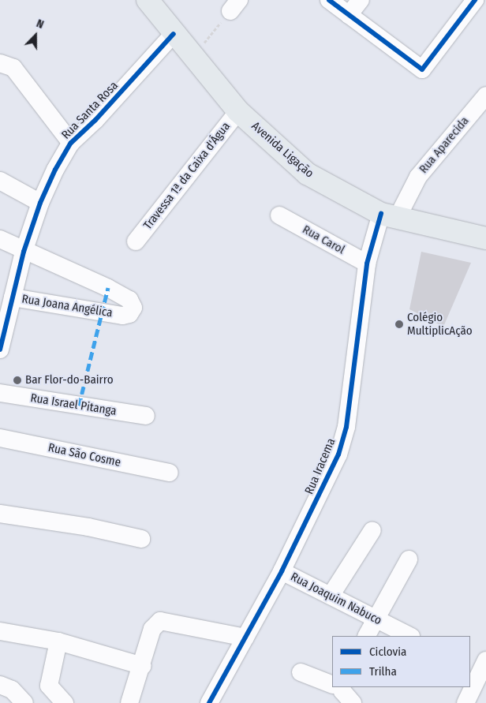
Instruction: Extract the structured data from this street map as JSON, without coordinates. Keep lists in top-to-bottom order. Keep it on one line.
{"streets":{"main road":["Avenida Ligação"],"street":["Rua Santa Rosa","Rua Aparecida","Travessa 1ª da Caixa d'Água","Rua Carol","Rua Joana Angélica","Rua Israel Pitanga","Rua São Cosme","Rua Iracema","Rua Joaquim Nabuco"]},"crossings":[["Rua Santa Rosa","Avenida Ligação"],["Rua Santa Rosa","Rua Joana Angélica"],["Rua Aparecida","Avenida Ligação"],["Rua Aparecida","Rua Iracema"],["Avenida Ligação","Travessa 1ª da Caixa d'Água"],["Avenida Ligação","Rua Iracema"],["Rua Carol","Rua Iracema"],["Rua Iracema","Rua Joaquim Nabuco"]],"places":["Colégio MultiplicAção","Bar Flor-do-Bairro"],"legend":["Ciclovia","Trilha"],"north":"top"}
